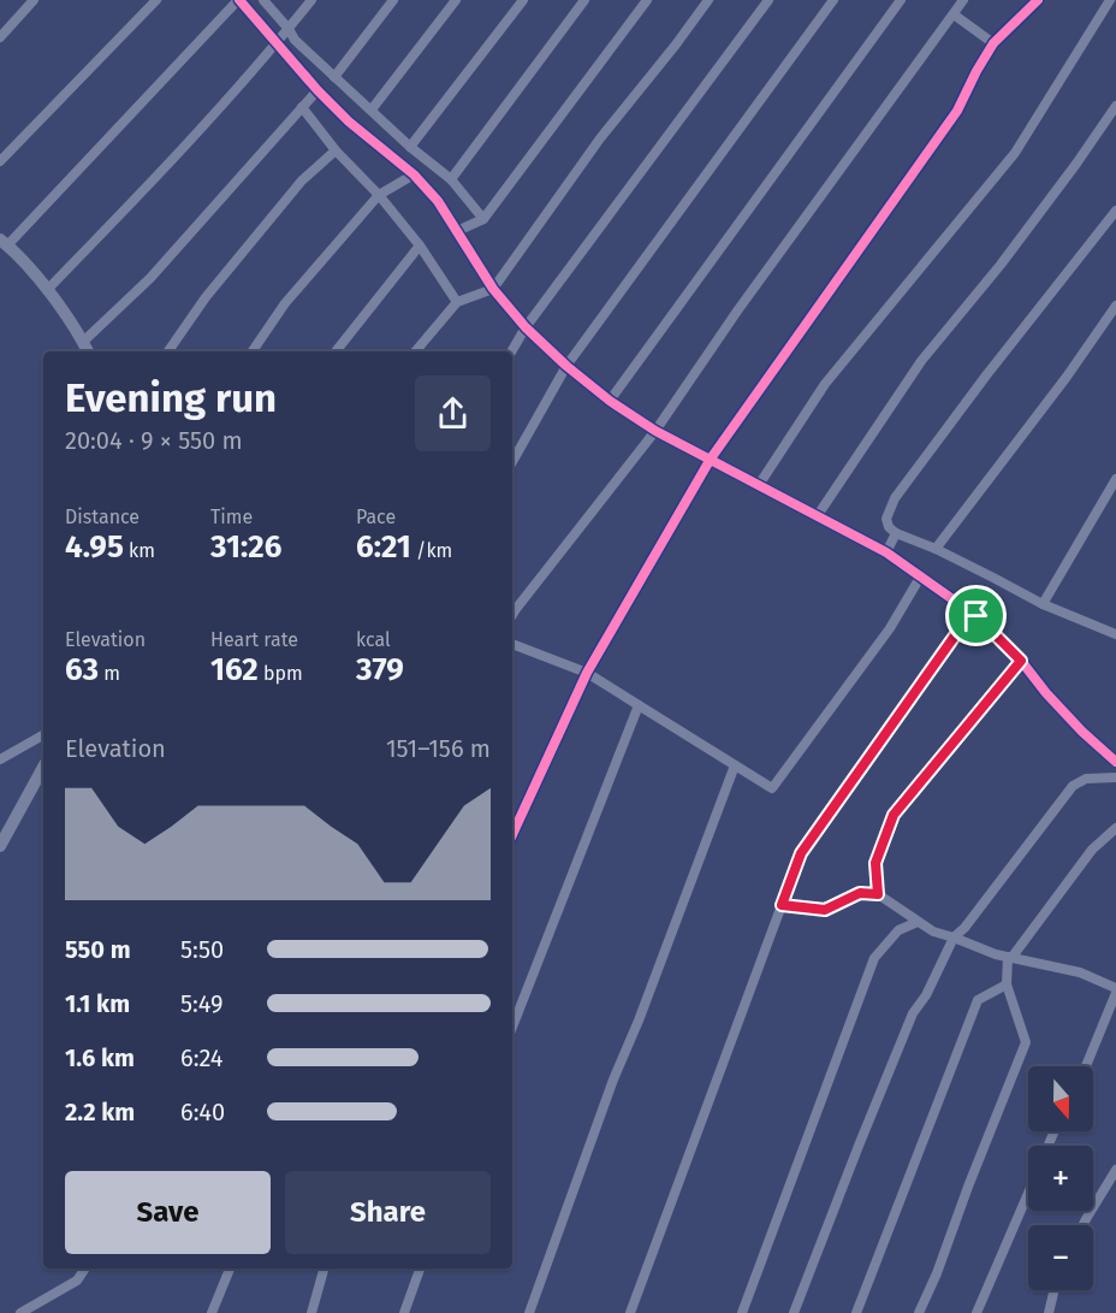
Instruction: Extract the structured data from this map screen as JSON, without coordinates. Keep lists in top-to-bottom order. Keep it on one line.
{"north":"bottom","page":{"heading":["Evening run","20:04 · 9 × 550 m"],"stats":[["Distance","4.95 km"],["Time","31:26"],["Pace","6:21 /km"],["Elevation","63 m"],["Heart rate","162 bpm"],["kcal","379"]],"chart":["Elevation","151–156 m"],"list":[{"name":"550 m","note":"5:50"},{"name":"1.1 km","note":"5:49"},{"name":"1.6 km","note":"6:24"},{"name":"2.2 km","note":"6:40"}],"map_buttons":["+","−"],"buttons":["Save","Share"]}}
